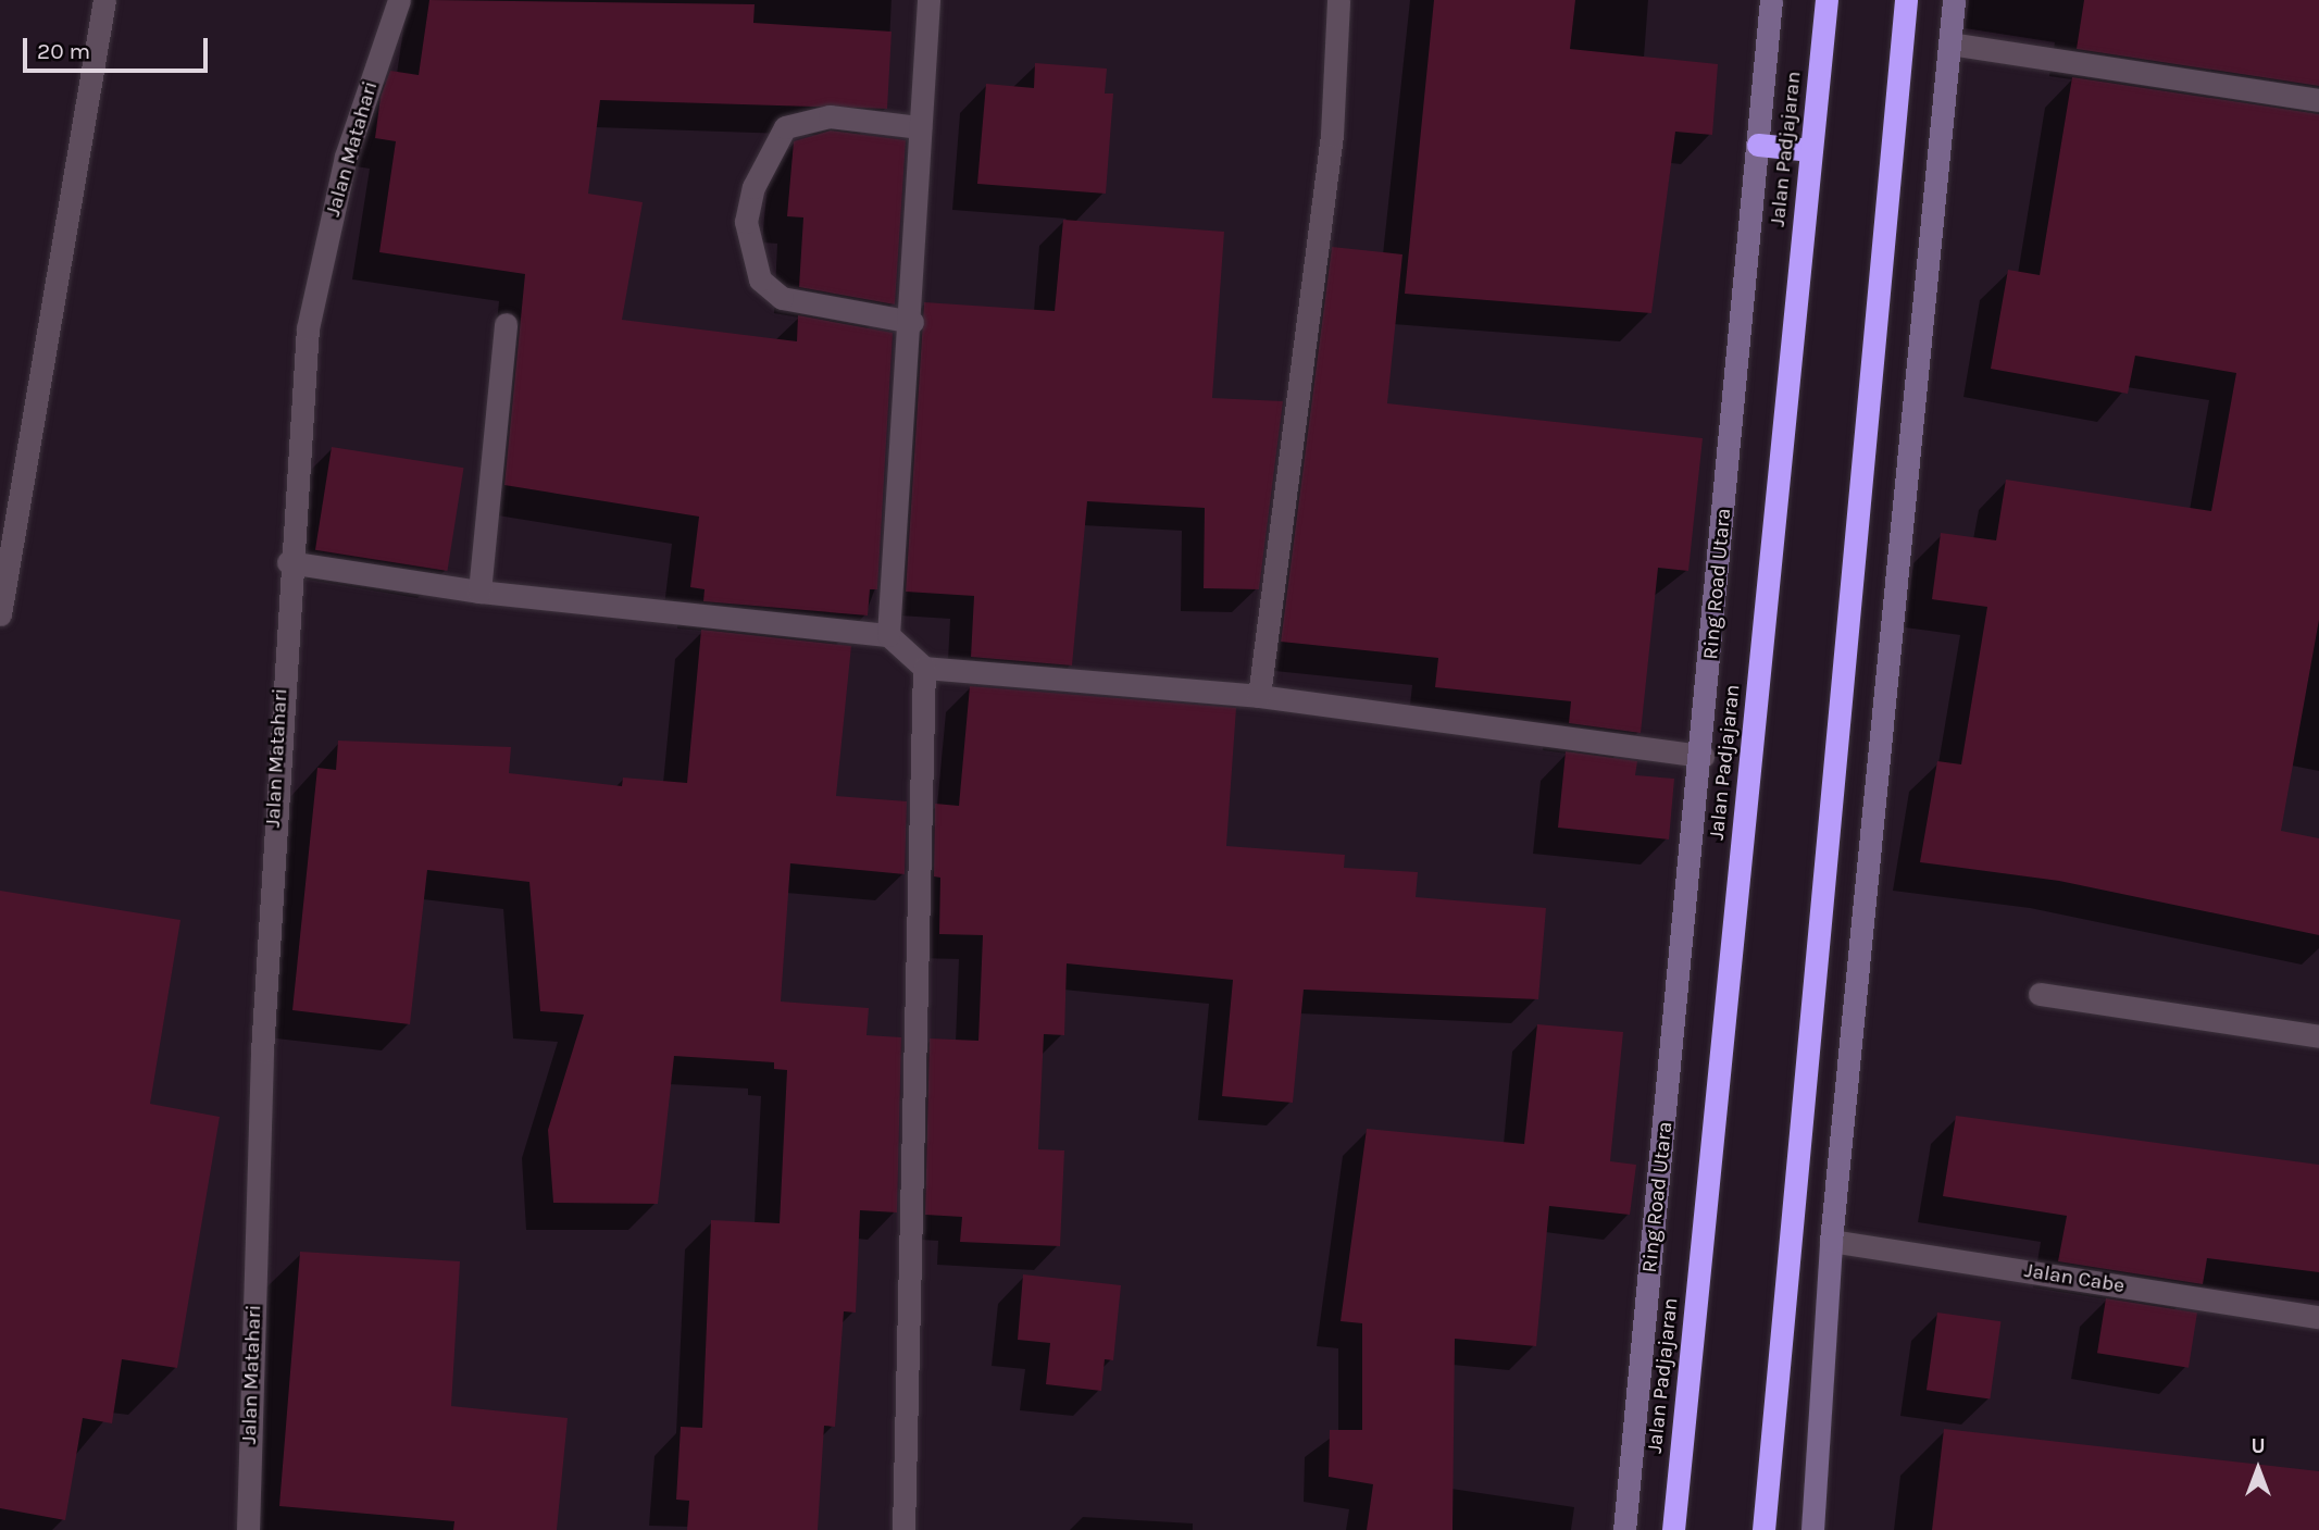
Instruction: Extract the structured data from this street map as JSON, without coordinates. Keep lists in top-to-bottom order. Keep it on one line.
{"streets":{"highway":["Jalan Padjajaran"],"street":["Jalan Matahari","Ring Road Utara","Jalan Cabe"]},"scale_bar":"20 m","north":"top"}
